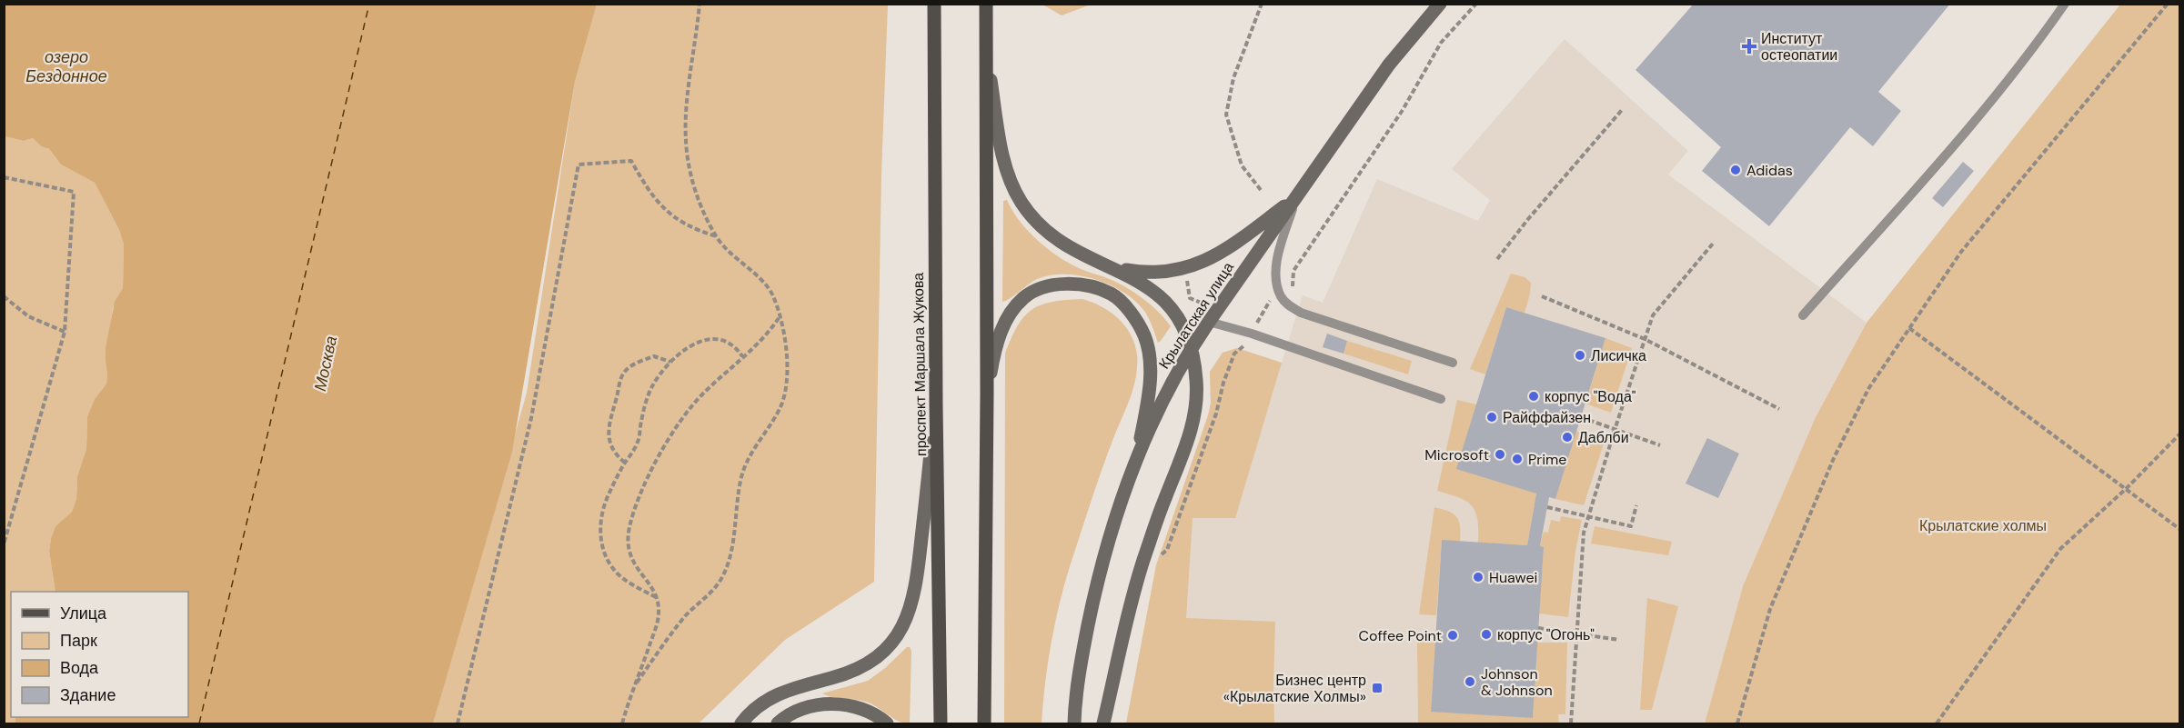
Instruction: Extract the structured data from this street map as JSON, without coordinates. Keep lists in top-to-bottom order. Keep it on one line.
{"streets":{"main road":["Крылатская улица","проспект Маршала Жукова"]},"water":["озеро Бездонное","Москва"],"parks":["Крылатские холмы"],"places":{"health":["Институт остеопатии"],"other":["Adidas","Лисичка","корпус \"Вода\"","Райффайзен","Даблби","Microsoft","Prime","Huawei","корпус \"Огонь\"","Coffee Point","Johnson & Johnson"],"transit":["Бизнес центр «Крылатские Холмы»"]},"legend":["Улица","Парк","Вода","Здание"]}
